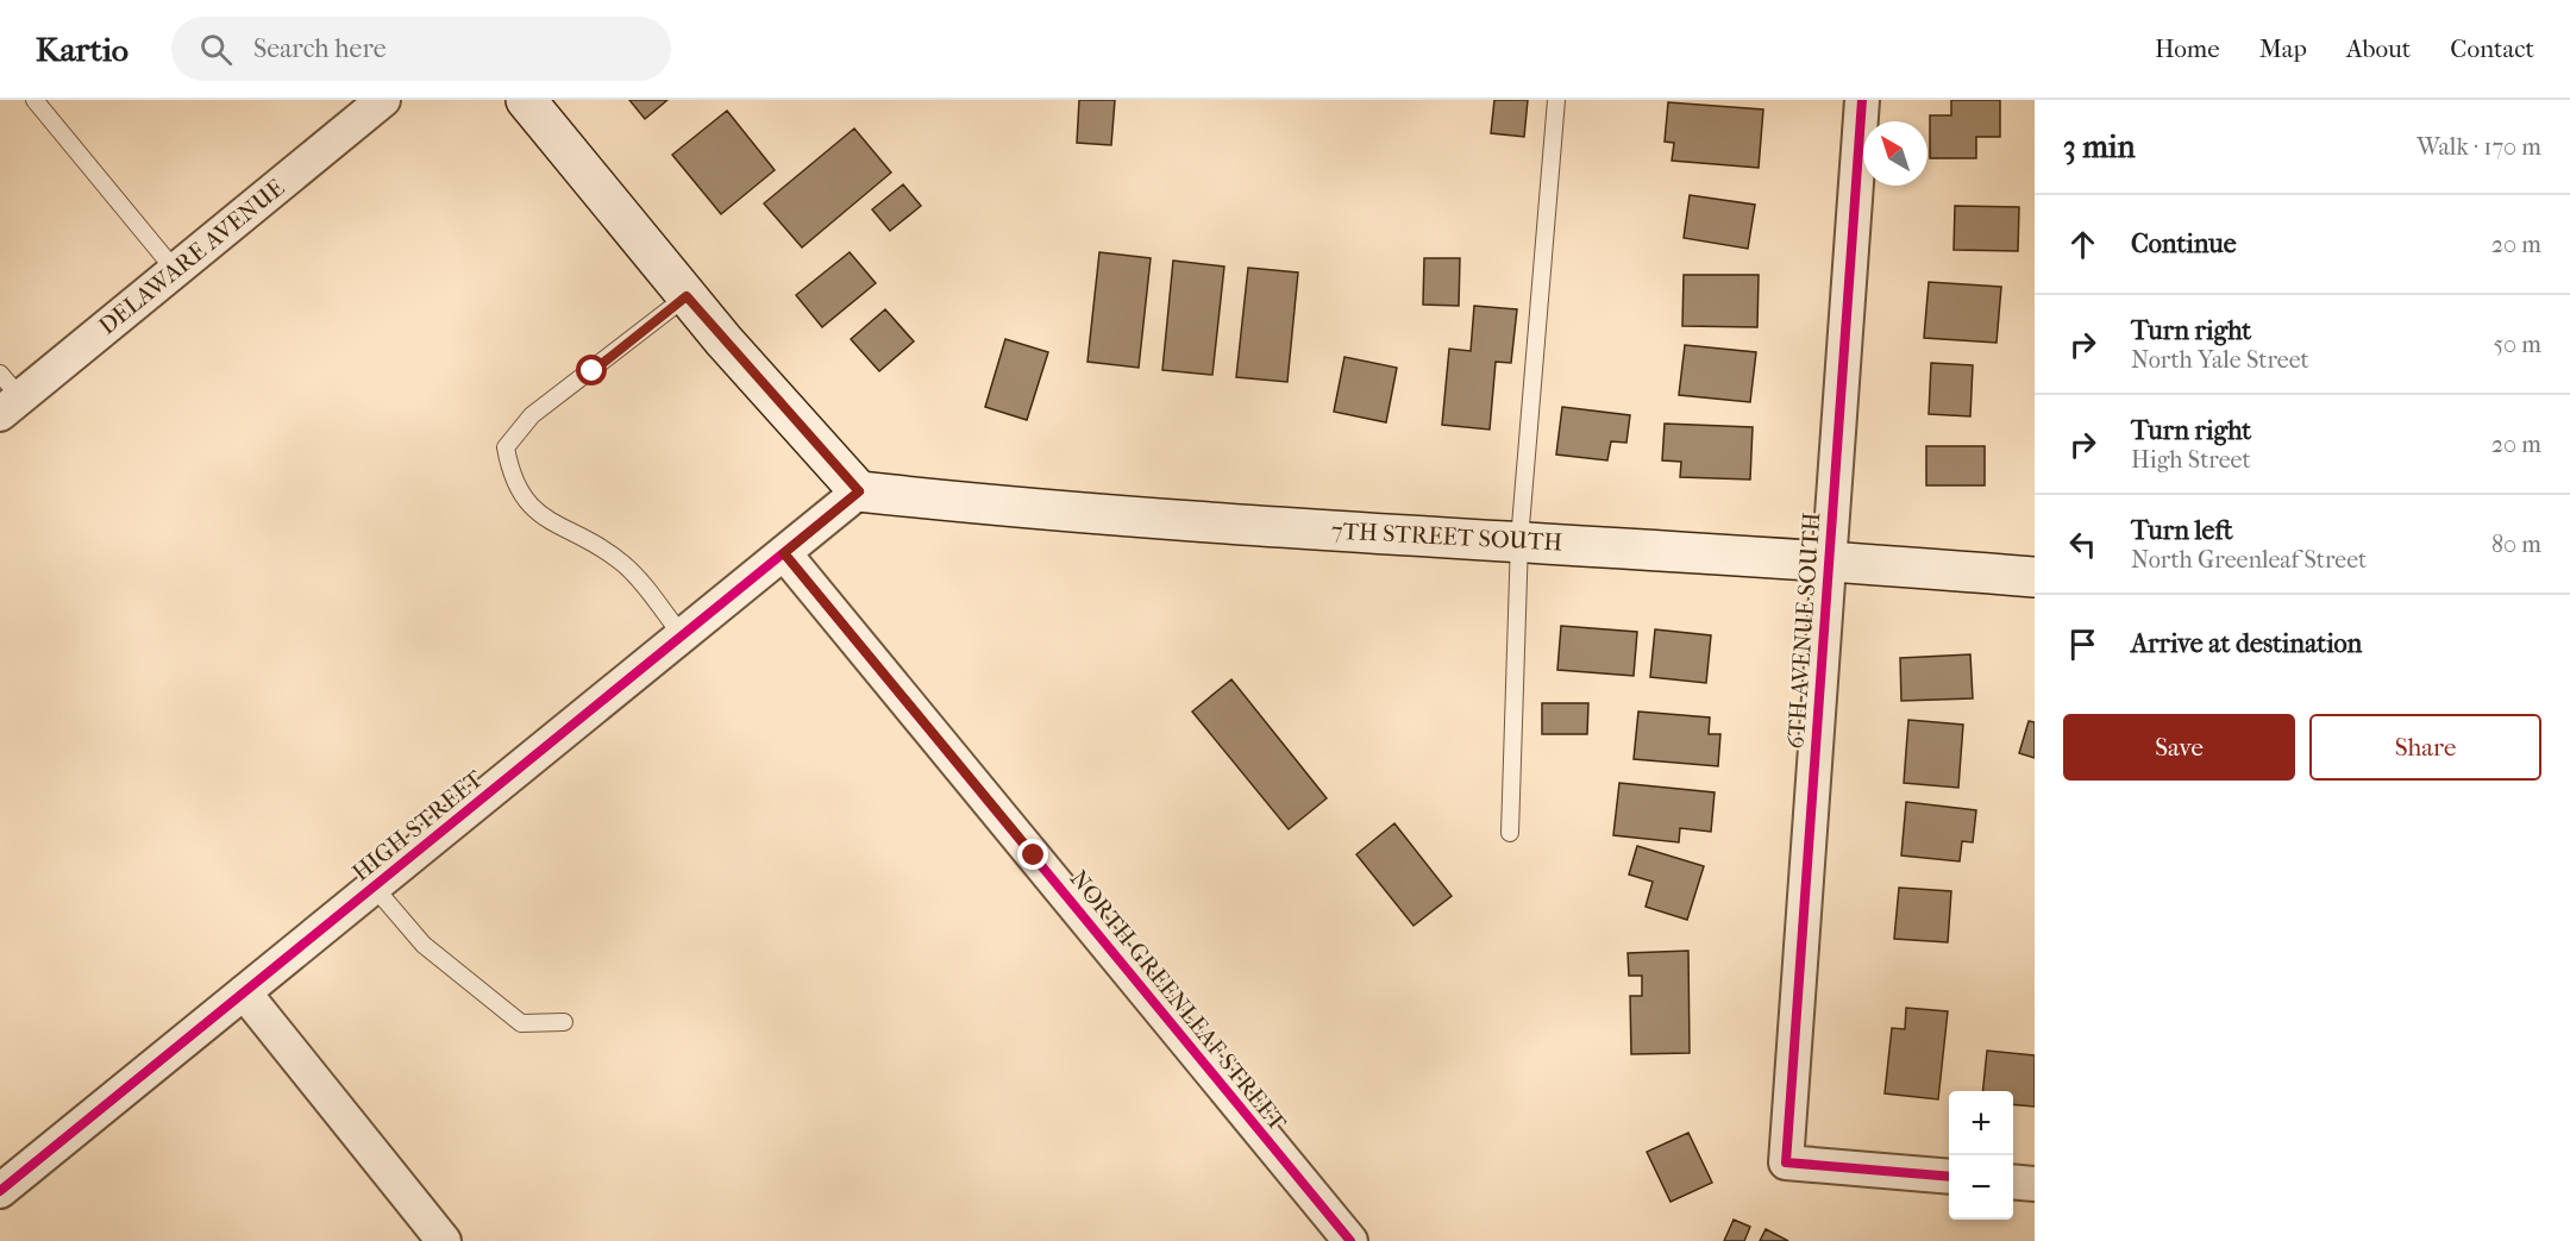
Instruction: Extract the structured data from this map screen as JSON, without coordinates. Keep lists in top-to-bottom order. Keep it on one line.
{"streets":{"main road":["7TH STREET SOUTH"],"street":["DELAWARE AVENUE","6TH AVENUE SOUTH","HIGH STREET","NORTH GREENLEAF STREET"]},"crossings":[["7TH STREET SOUTH","6TH AVENUE SOUTH"],["7TH STREET SOUTH","HIGH STREET"],["HIGH STREET","NORTH GREENLEAF STREET"]],"north":"top left","page":{"header":"Kartio","search":"Search here","nav":["Home","Map","About","Contact"],"heading":["3 min","Walk · 170 m"],"list":[["Continue","20 m"],["Turn right","North Yale Street","50 m"],["Turn right","High Street","20 m"],["Turn left","North Greenleaf Street","80 m"],"Arrive at destination"],"buttons":["Save","Share"],"map_buttons":["+","−"]}}
